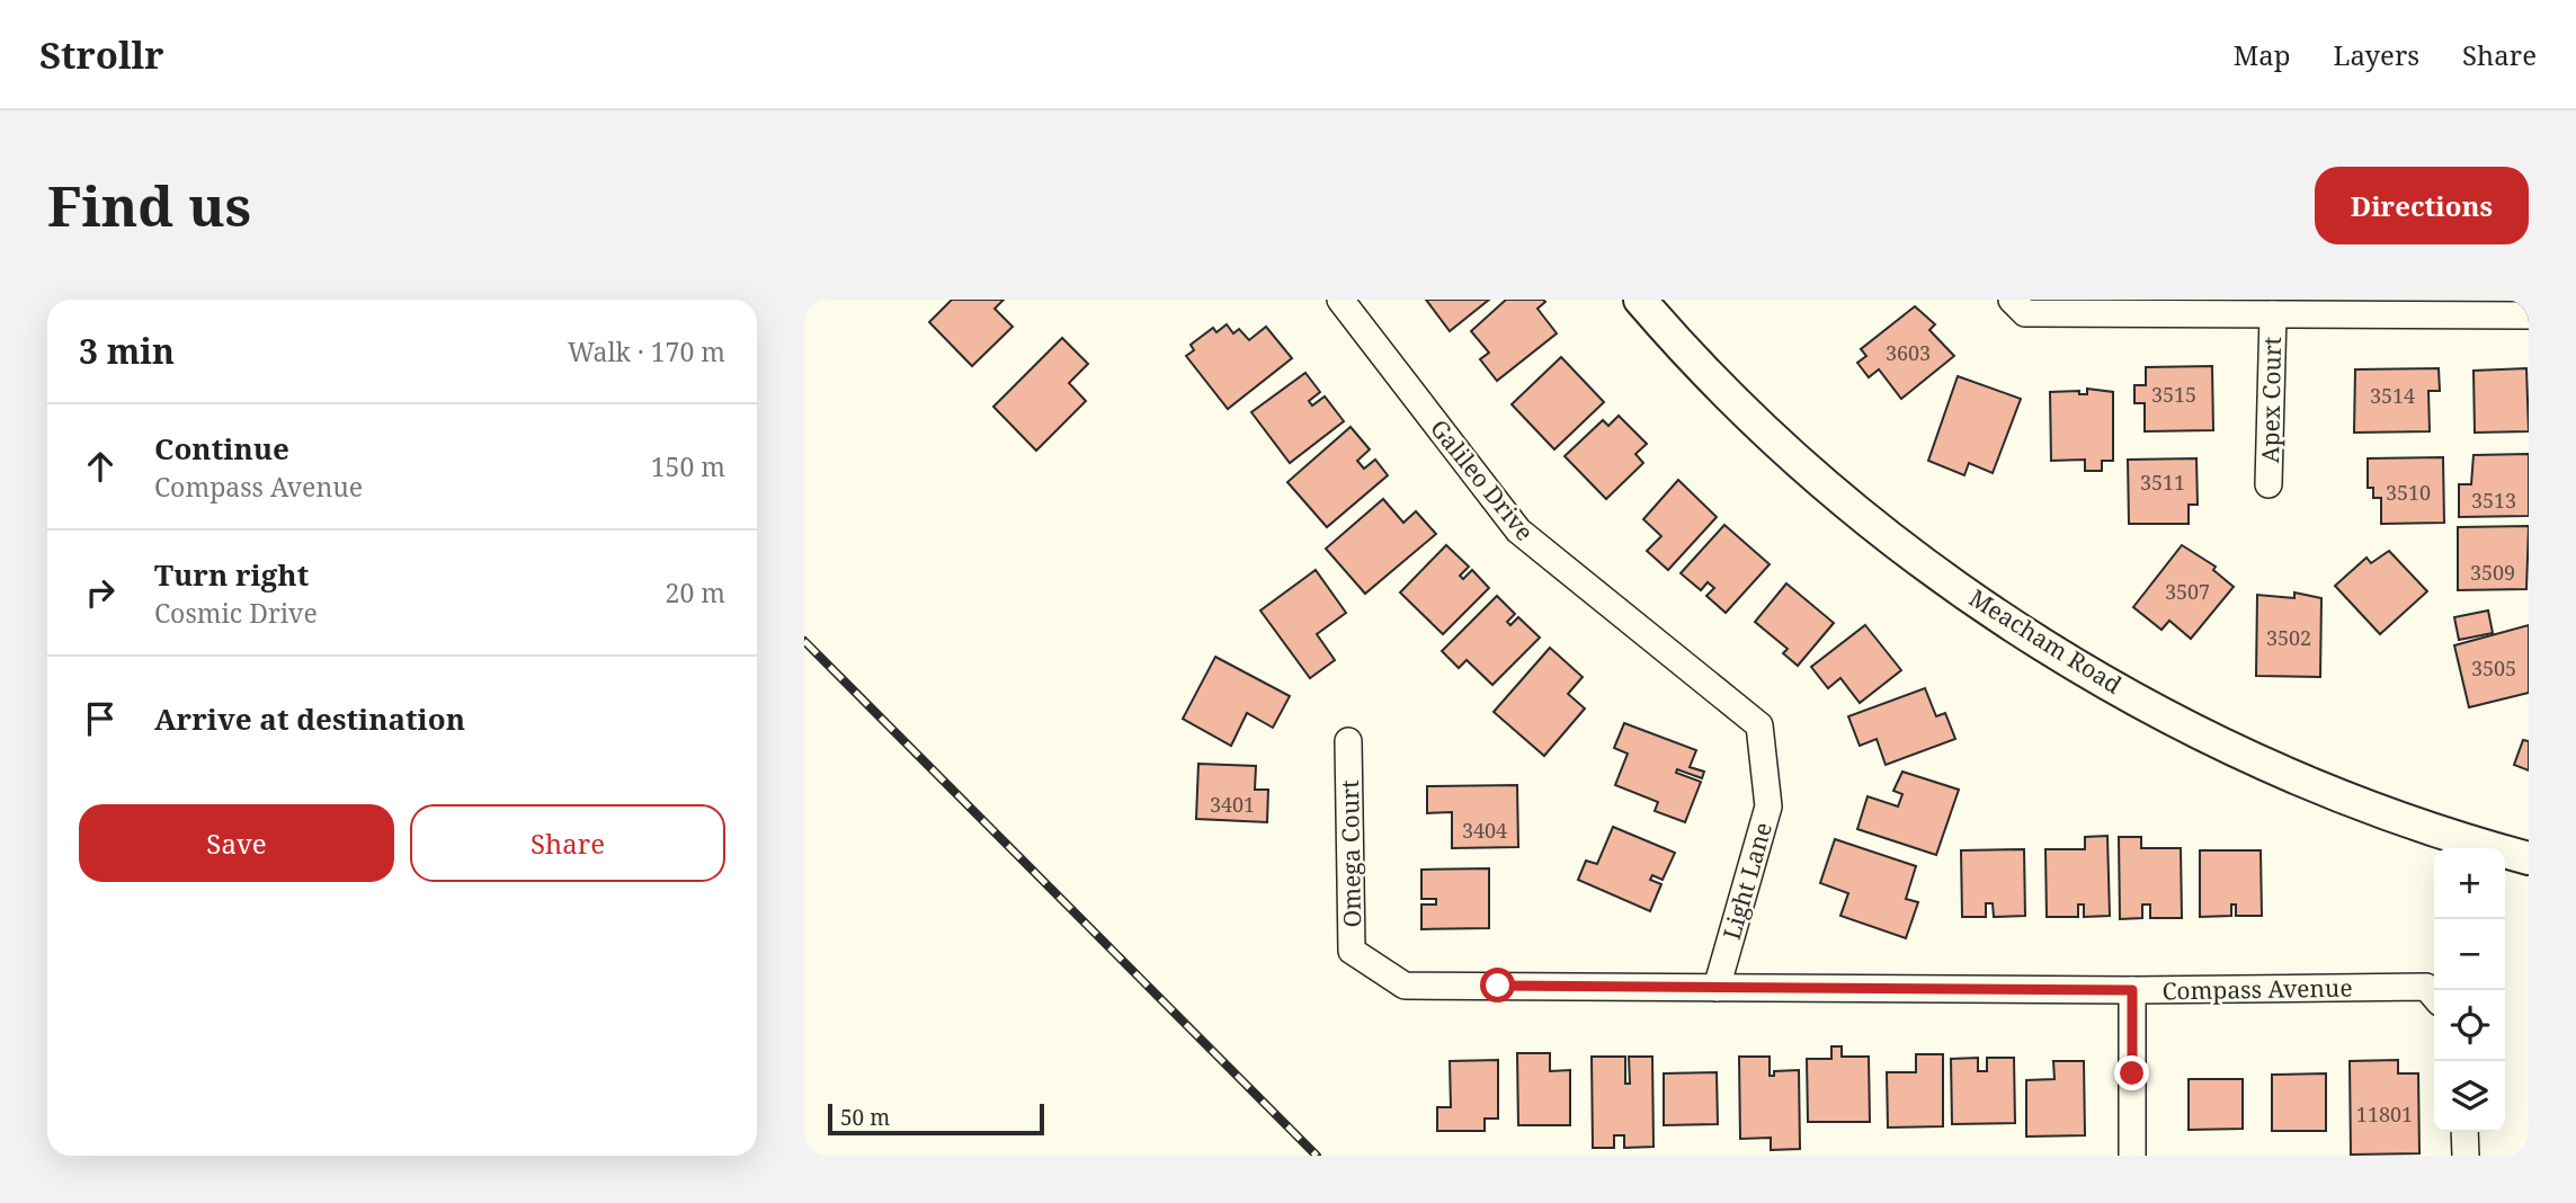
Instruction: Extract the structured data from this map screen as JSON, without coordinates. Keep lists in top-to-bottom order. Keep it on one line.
{"streets":{"street":["Apex Court","Galileo Drive","Meacham Road","Omega Court","Light Lane","Compass Avenue"]},"crossings":[["Galileo Drive","Light Lane"],["Omega Court","Compass Avenue"],["Light Lane","Compass Avenue"]],"house_numbers":["3603","3515","3514","3511","3510","3513","3509","3507","3502","3505","3401","3404","11801"],"scale_bar":"50 m","page":{"header":"Strollr","nav":["Map","Layers","Share"],"buttons":["Directions",["Save","Share"]],"title":"Find us","heading":["3 min","Walk · 170 m"],"list":[["Continue","Compass Avenue","150 m"],["Turn right","Cosmic Drive","20 m"],"Arrive at destination"],"map_buttons":["+","−"],"scale":"50 m"}}
